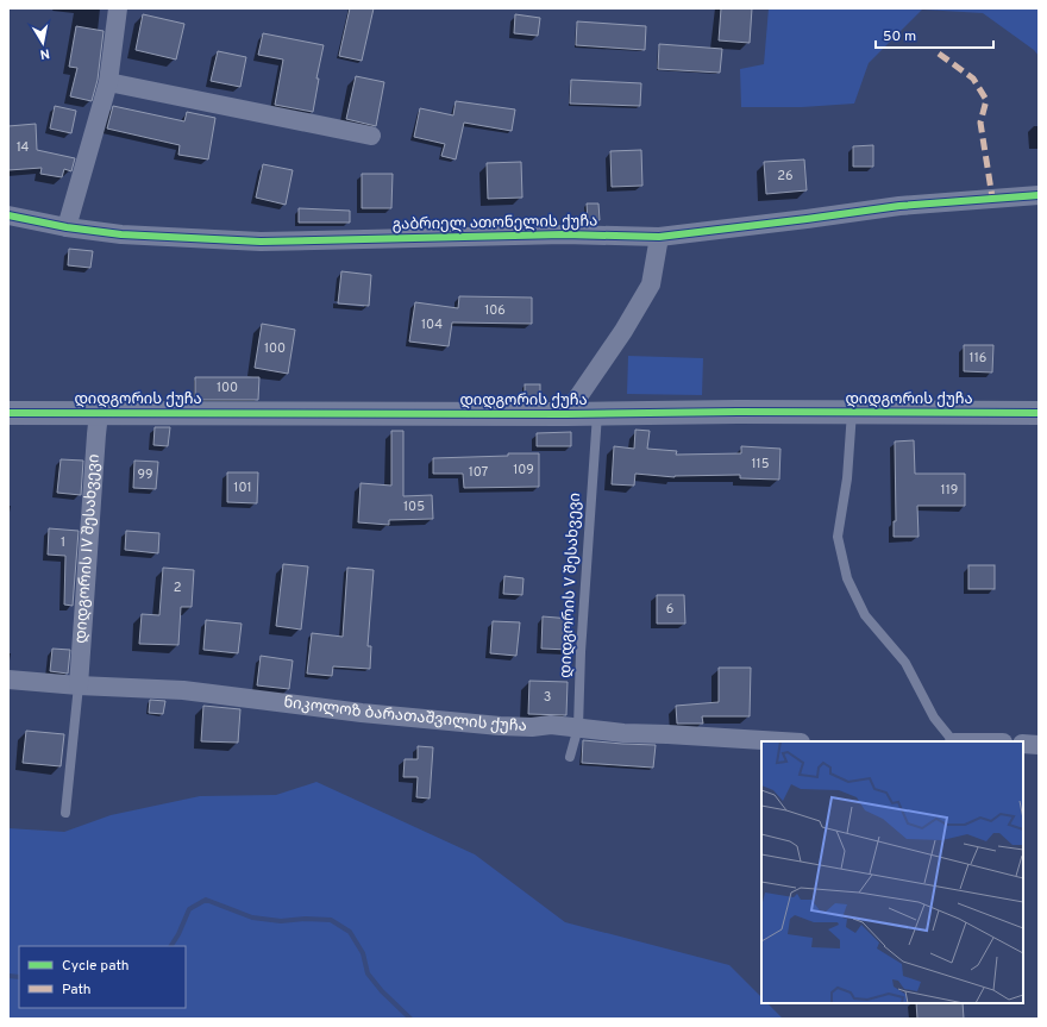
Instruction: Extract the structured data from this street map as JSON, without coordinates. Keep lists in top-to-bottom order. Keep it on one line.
{"streets":{"street":["გაბრიელ ათონელის ქუჩა","დიდგორის ქუჩა","დიდგორის IV შესახვევი","ნიკოლოზ ბარათაშვილის ქუჩა"],"lane":["დიდგორის V შესახვევი"]},"crossings":[["დიდგორის ქუჩა","დიდგორის IV შესახვევი"],["დიდგორის ქუჩა","დიდგორის V შესახვევი"],["დიდგორის IV შესახვევი","ნიკოლოზ ბარათაშვილის ქუჩა"],["დიდგორის V შესახვევი","ნიკოლოზ ბარათაშვილის ქუჩა"]],"house_numbers":["14","26","106","104","100","116","100","115","109","107","99","101","119","105","1","2","6","3"],"legend":["Cycle path","Path"],"scale_bar":"50 m","north":"bottom"}
